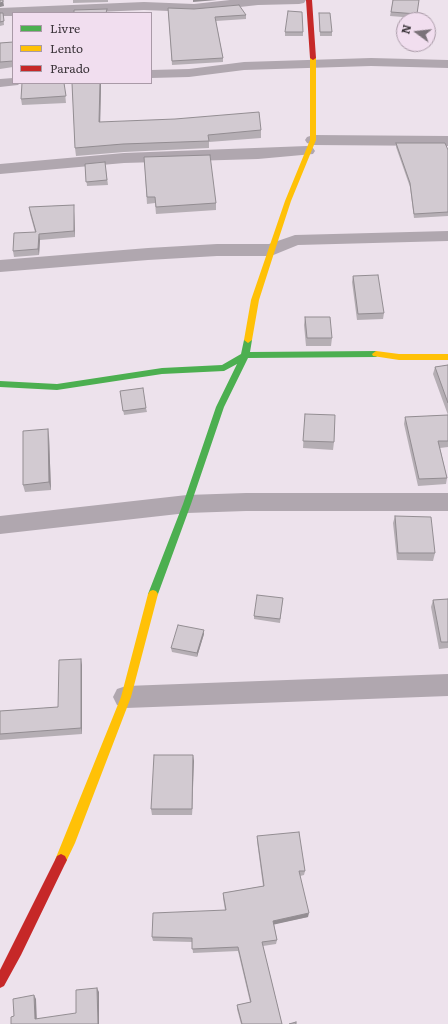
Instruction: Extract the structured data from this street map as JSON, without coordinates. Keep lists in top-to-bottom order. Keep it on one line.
{"legend":["Livre","Lento","Parado"],"north":"left"}
